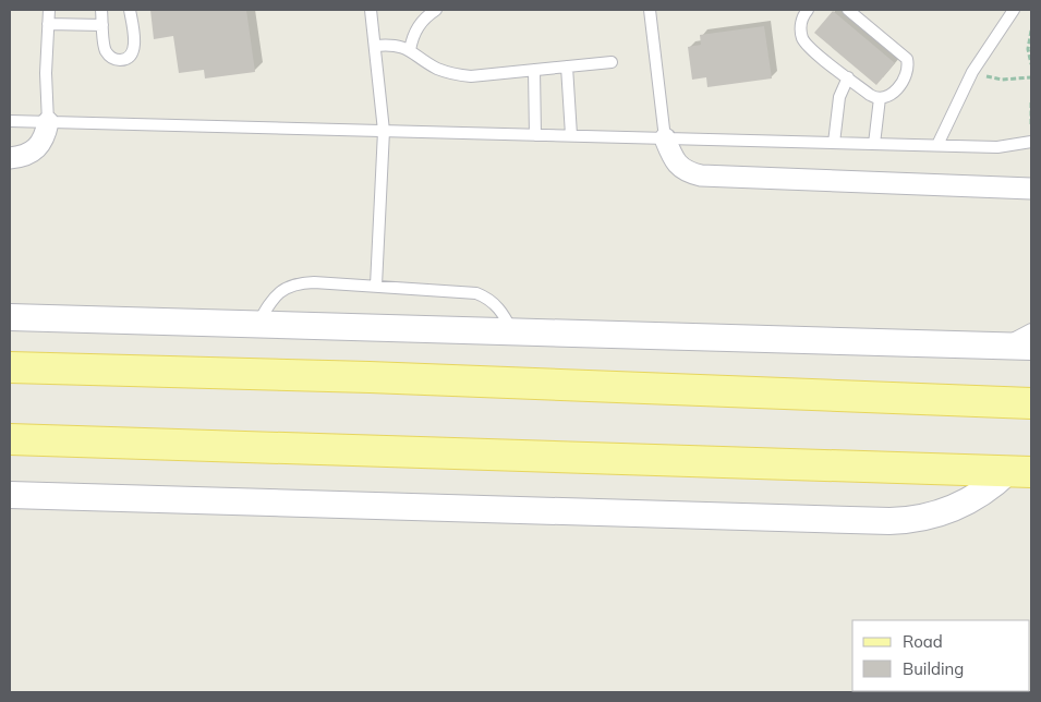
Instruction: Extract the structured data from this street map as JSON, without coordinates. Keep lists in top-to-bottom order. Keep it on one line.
{"legend":["Road","Building"]}
